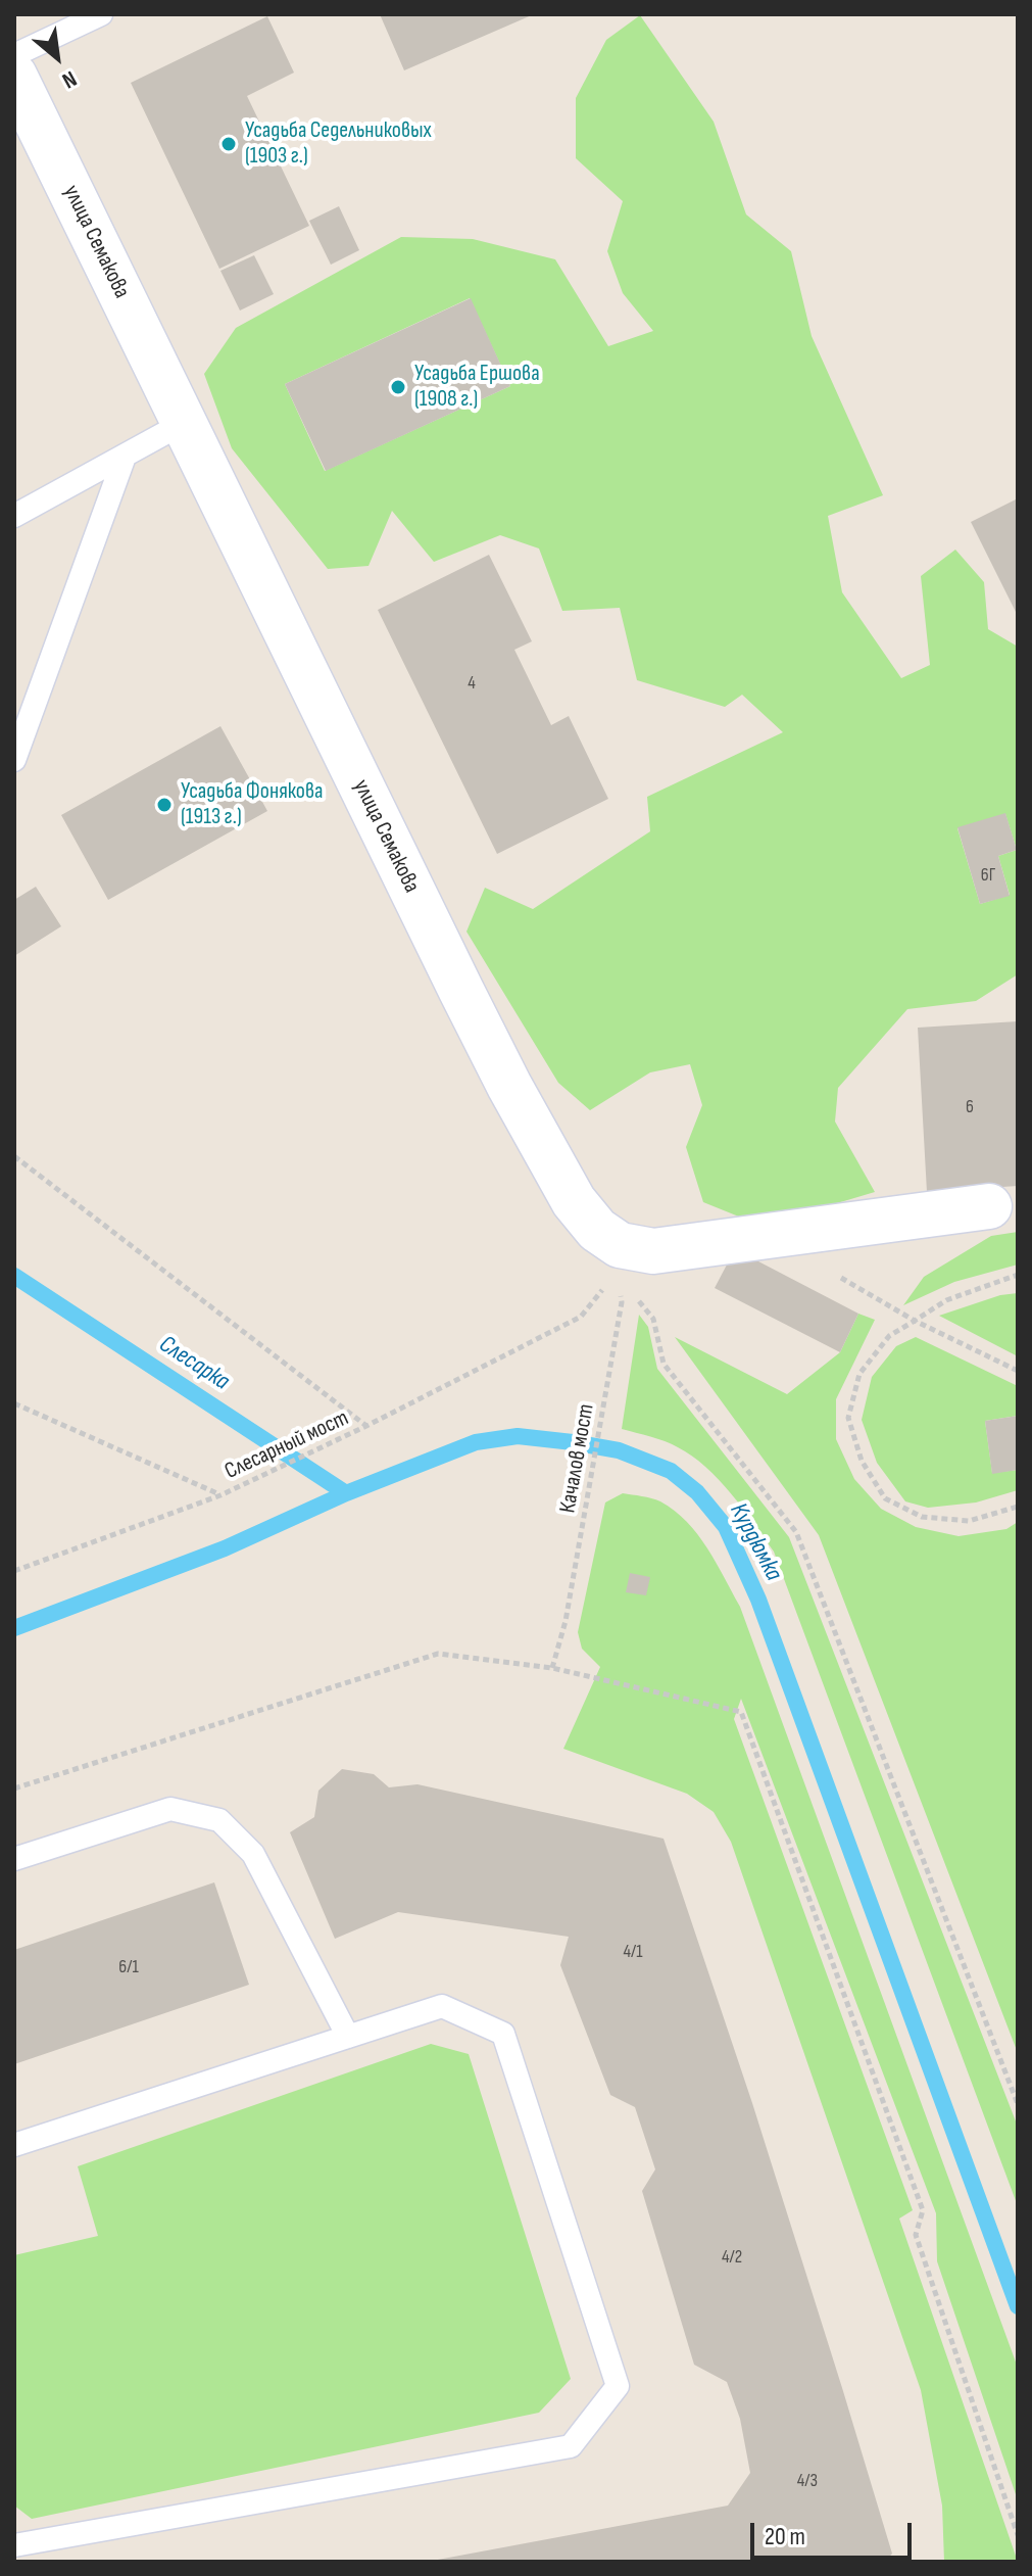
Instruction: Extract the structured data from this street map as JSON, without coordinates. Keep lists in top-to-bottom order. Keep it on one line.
{"streets":{"street":["улица Семакова"],"path":["Слесарный мост","Качалов мост"]},"water":["Слесарка","Курдюмка"],"places":["Усадьба Седельниковых (1903 г.)","Усадьба Ершова (1908 г.)","Усадьба Фонякова (1913 г.)"],"house_numbers":["4","6Г","6","4/1","6/1","4/2","4/3"],"scale_bar":"20 m","north":"bottom right"}
